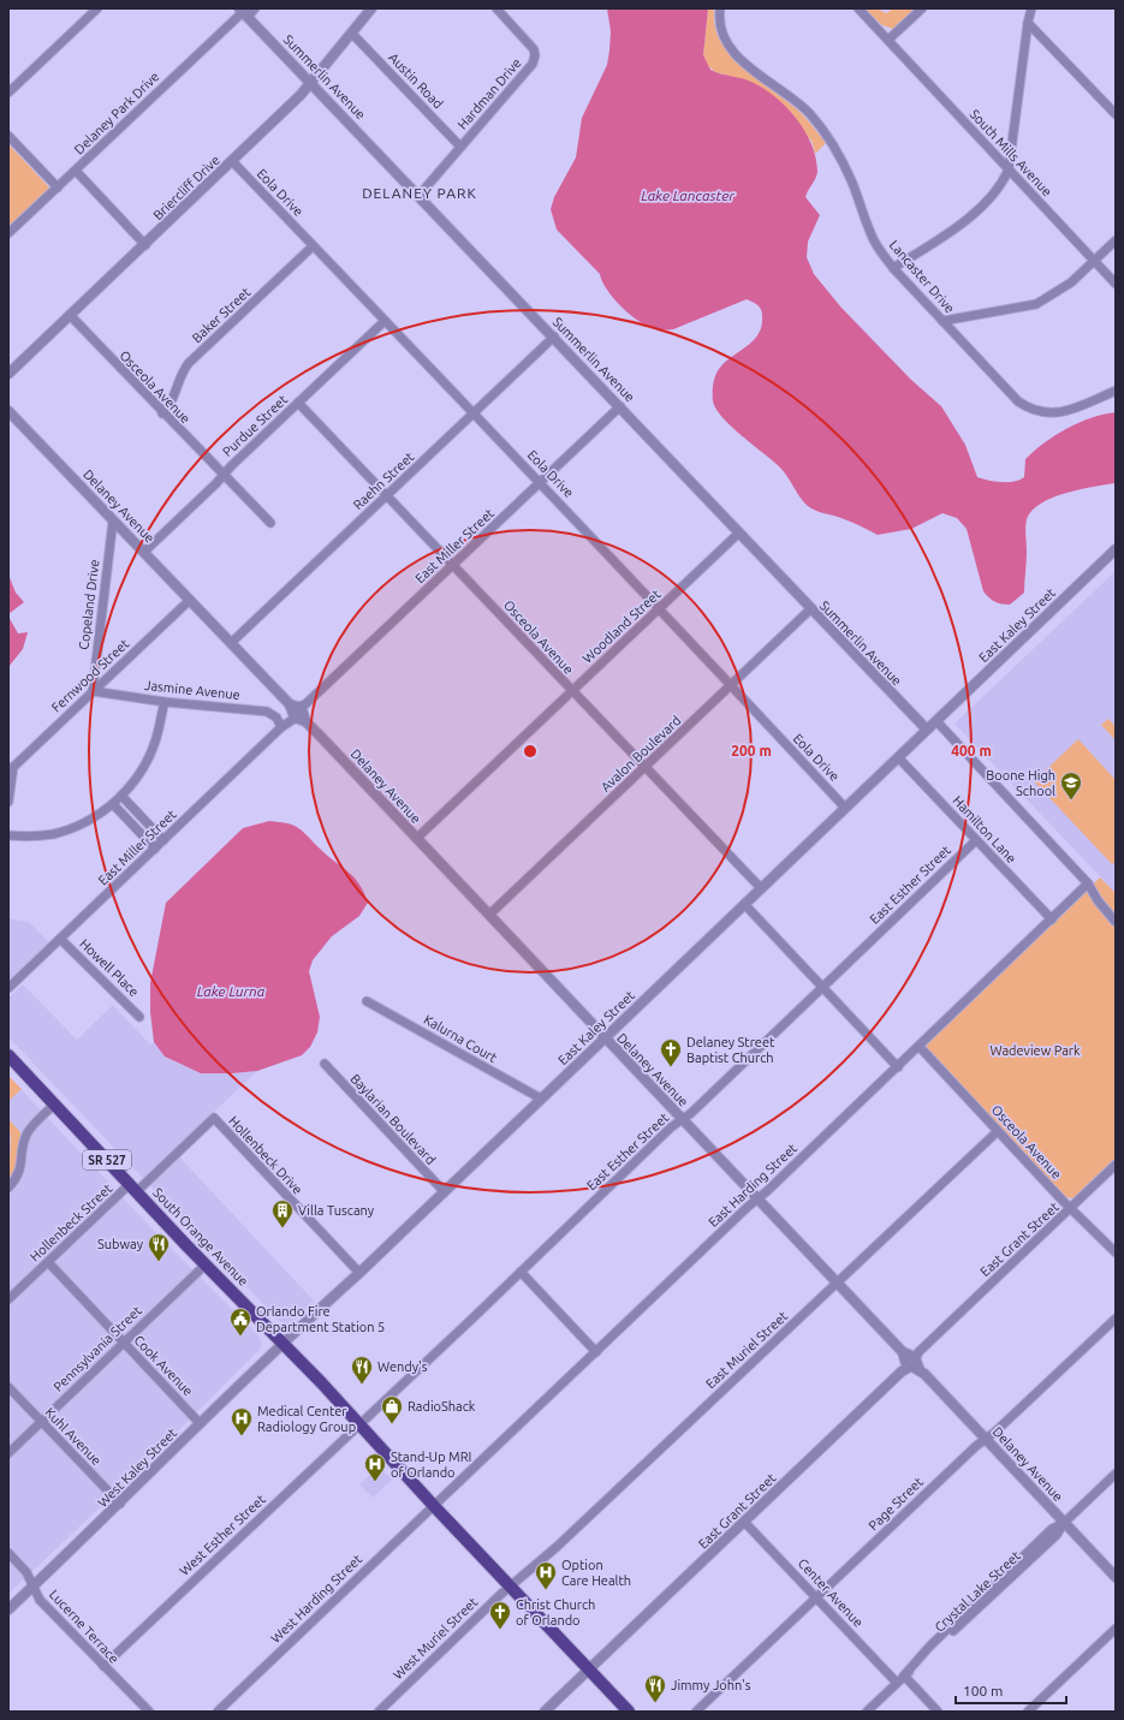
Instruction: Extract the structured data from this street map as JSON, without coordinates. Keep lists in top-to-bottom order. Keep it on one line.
{"streets":{"main road":["SR 527","South Orange Avenue"],"street":["Summerlin Avenue","Austin Road","Hardman Drive","Delaney Park Drive","South Mills Avenue","Briercliff Drive","Eola Drive","Lancaster Drive","Baker Street","Osceola Avenue","Purdue Street","Raehn Street","Delaney Avenue","East Miller Street","Copeland Drive","East Kaley Street","Woodland Street","Fernwood Street","Jasmine Avenue","Avalon Boulevard","Hamilton Lane","East Esther Street","Howell Place","Kalurna Court","Baylarian Boulevard","Hollenbeck Drive","East Harding Street","Hollenbeck Street","East Grant Street","Pennsylvania Street","East Muriel Street","Cook Avenue","Kuhl Avenue","West Kaley Street","Page Street","West Esther Street","Crystal Lake Street","Center Avenue","West Harding Street","Lucerne Terrace","West Muriel Street"]},"crossings":[["Summerlin Avenue","Hardman Drive"],["Summerlin Avenue","Delaney Park Drive"],["Summerlin Avenue","Briercliff Drive"],["Summerlin Avenue","Raehn Street"],["Summerlin Avenue","East Miller Street"],["Summerlin Avenue","East Kaley Street"],["Summerlin Avenue","Woodland Street"],["Summerlin Avenue","Avalon Boulevard"],["Austin Road","Hardman Drive"],["Austin Road","Briercliff Drive"],["Briercliff Drive","Eola Drive"],["Briercliff Drive","Osceola Avenue"],["Eola Drive","Baker Street"],["Eola Drive","Purdue Street"],["Eola Drive","Raehn Street"],["Eola Drive","East Miller Street"],["Eola Drive","East Kaley Street"],["Eola Drive","Woodland Street"],["Eola Drive","Avalon Boulevard"],["Baker Street","Osceola Avenue"],["Osceola Avenue","Purdue Street"],["Osceola Avenue","Raehn Street"],["Osceola Avenue","East Miller Street"],["Osceola Avenue","East Kaley Street"],["Osceola Avenue","Woodland Street"],["Osceola Avenue","Avalon Boulevard"],["Osceola Avenue","East Harding Street"],["Osceola Avenue","East Grant Street"],["Osceola Avenue","East Muriel Street"],["Purdue Street","Delaney Avenue"],["Raehn Street","Delaney Avenue"],["Delaney Avenue","East Miller Street"],["Delaney Avenue","Copeland Drive"],["Delaney Avenue","East Kaley Street"],["Delaney Avenue","Woodland Street"],["Delaney Avenue","Fernwood Street"],["Delaney Avenue","Avalon Boulevard"],["Delaney Avenue","East Esther Street"],["Delaney Avenue","East Harding Street"],["Delaney Avenue","East Grant Street"],["Delaney Avenue","East Muriel Street"],["Delaney Avenue","Page Street"],["Delaney Avenue","Crystal Lake Street"],["East Miller Street","Jasmine Avenue"],["East Miller Street","Howell Place"],["Copeland Drive","Fernwood Street"],["Copeland Drive","Jasmine Avenue"],["East Kaley Street","Hamilton Lane"],["East Kaley Street","Kalurna Court"],["East Kaley Street","Baylarian Boulevard"],["East Kaley Street","Hollenbeck Drive"],["East Kaley Street","South Orange Avenue"],["East Kaley Street","West Kaley Street"],["Fernwood Street","Jasmine Avenue"],["Hamilton Lane","East Esther Street"],["Hamilton Lane","East Harding Street"],["East Esther Street","South Orange Avenue"],["East Esther Street","West Esther Street"],["Hollenbeck Drive","Hollenbeck Street"],["East Harding Street","South Orange Avenue"],["East Harding Street","West Harding Street"],["Hollenbeck Street","South Orange Avenue"],["Hollenbeck Street","Cook Avenue"],["South Orange Avenue","East Grant Street"],["South Orange Avenue","Pennsylvania Street"],["South Orange Avenue","East Muriel Street"],["South Orange Avenue","West Kaley Street"],["South Orange Avenue","West Esther Street"],["South Orange Avenue","West Harding Street"],["South Orange Avenue","West Muriel Street"],["East Grant Street","Center Avenue"],["Pennsylvania Street","Cook Avenue"],["Pennsylvania Street","Kuhl Avenue"],["East Muriel Street","West Muriel Street"],["Cook Avenue","West Kaley Street"],["Kuhl Avenue","West Kaley Street"],["West Kaley Street","Lucerne Terrace"],["Page Street","Center Avenue"],["West Esther Street","Lucerne Terrace"],["Crystal Lake Street","Center Avenue"]],"districts":["DELANEY PARK"],"water":["Lake Lancaster","Lake Lurna"],"parks":["Wadeview Park"],"places":{"school or university":["Boone High School"],"church":["Delaney Street Baptist Church","Christ Church of Orlando"],"building":["Villa Tuscany"],"restaurant":["Subway","Wendy's","Jimmy John's"],"public building":["Orlando Fire Department Station 5"],"shop":["RadioShack"],"hospital":["Medical Center Radiology Group","Stand-Up MRI of Orlando","Option Care Health"]},"scale_bar":"100 m","rings":["200 m","400 m"]}
